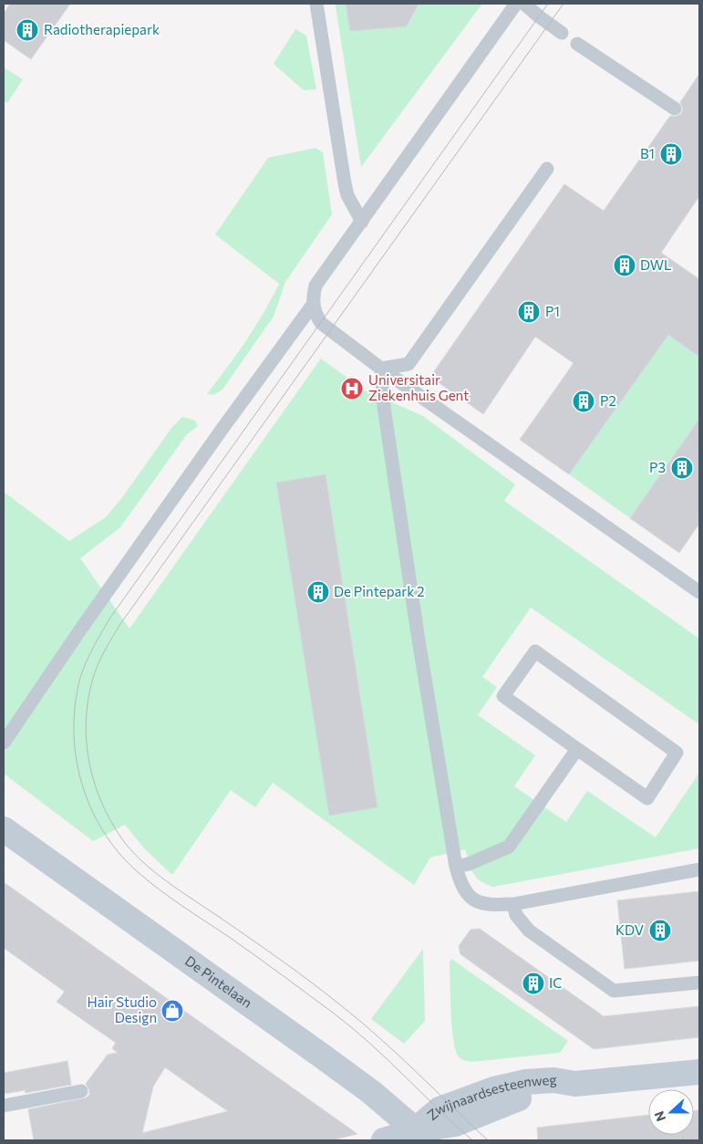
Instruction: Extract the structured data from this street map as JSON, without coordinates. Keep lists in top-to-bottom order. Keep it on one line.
{"streets":{"street":["De Pintelaan","Zwijnaardsesteenweg"]},"crossings":[["De Pintelaan","Zwijnaardsesteenweg"]],"places":{"building":["Radiotherapiepark","B1","DWL","P1","P2","P3","De Pintepark 2","KDV","IC"],"hospital":["Universitair Ziekenhuis Gent"],"shop":["Hair Studio Design"]},"north":"left"}
